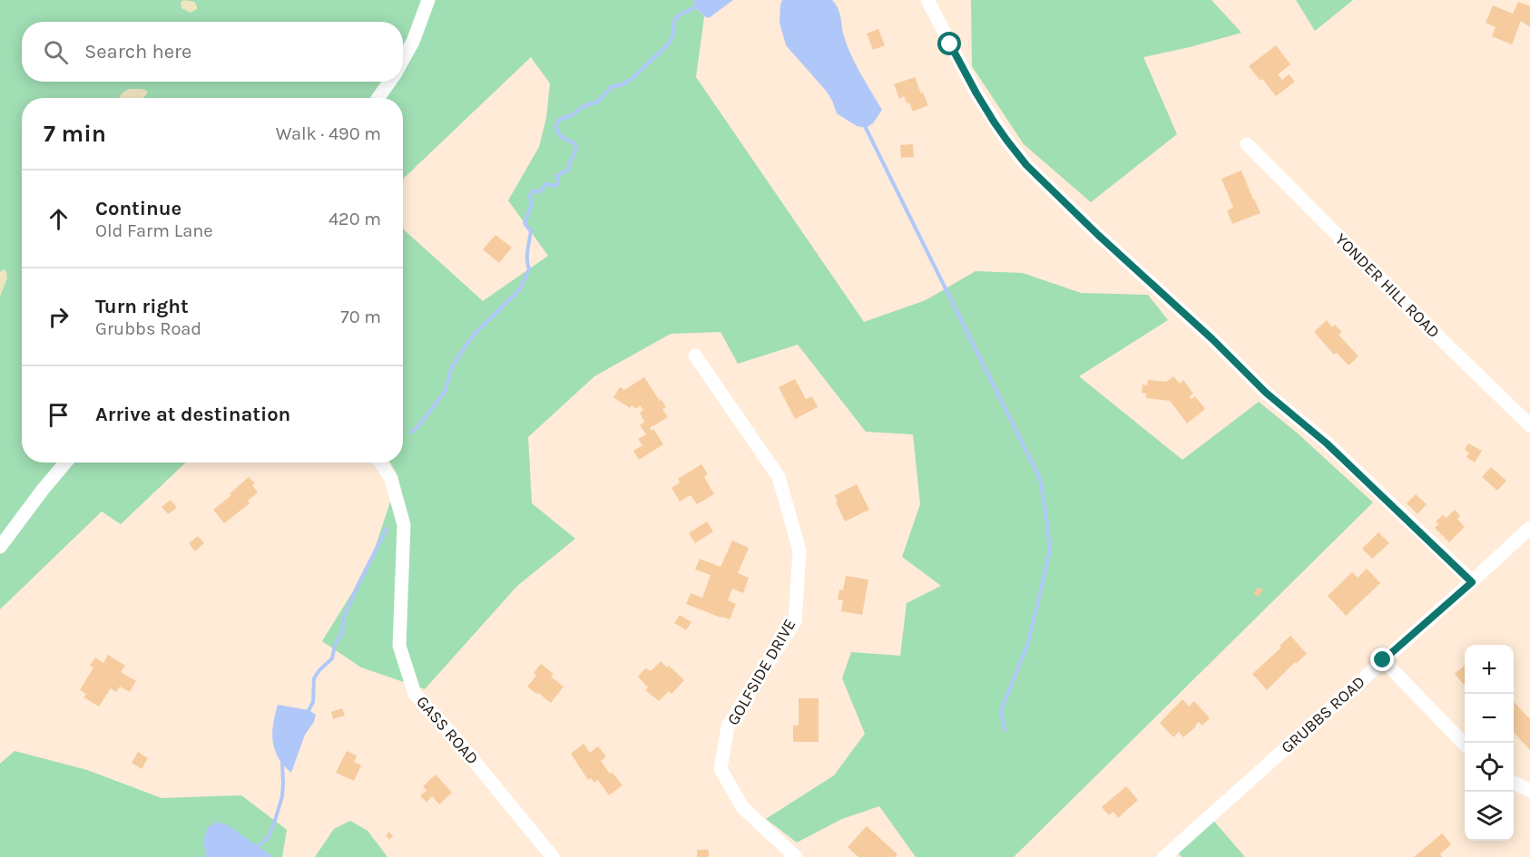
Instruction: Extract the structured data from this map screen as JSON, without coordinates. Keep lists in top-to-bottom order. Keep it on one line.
{"streets":{"street":["YONDER HILL ROAD","GOLFSIDE DRIVE","GRUBBS ROAD","GASS ROAD"]},"page":{"search":"Search here","heading":["7 min","Walk · 490 m"],"list":[["Continue","Old Farm Lane","420 m"],["Turn right","Grubbs Road","70 m"],"Arrive at destination"],"map_buttons":["+","−"]}}
